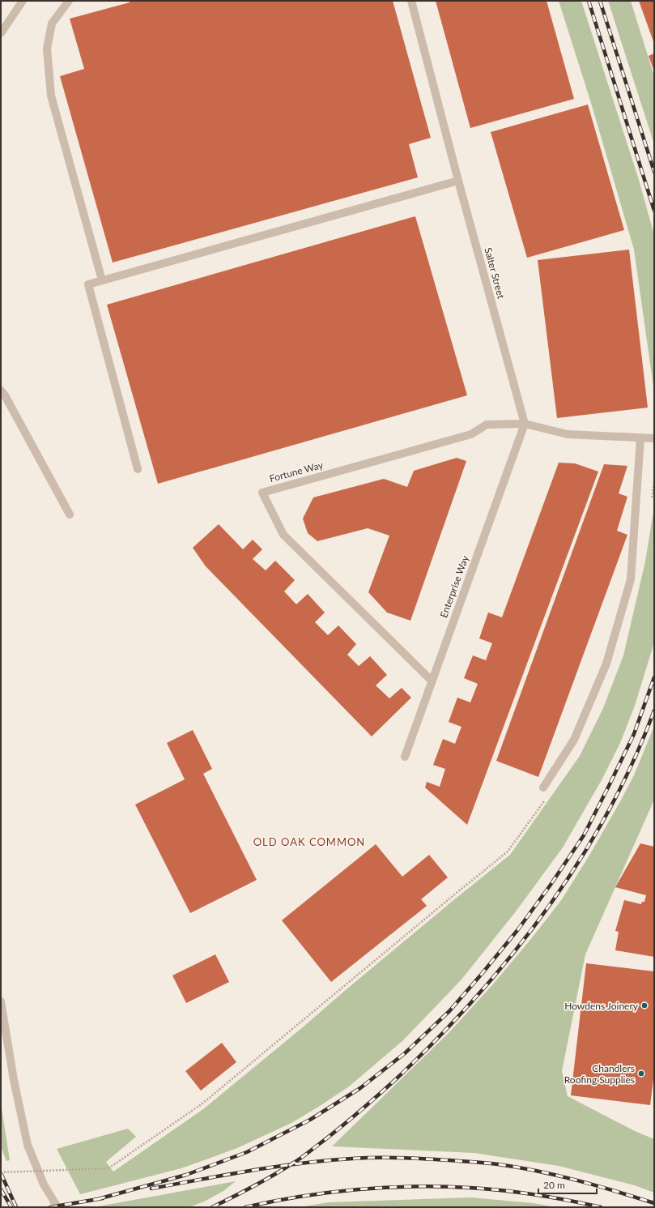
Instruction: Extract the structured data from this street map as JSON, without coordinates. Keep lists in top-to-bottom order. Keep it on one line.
{"streets":{"street":["Salter Street","Fortune Way","Enterprise Way"]},"crossings":[["Salter Street","Fortune Way"],["Salter Street","Enterprise Way"],["Fortune Way","Enterprise Way"]],"districts":["OLD OAK COMMON"],"places":["Howdens Joinery","Chandlers Roofing Supplies"],"scale_bar":"20 m"}
